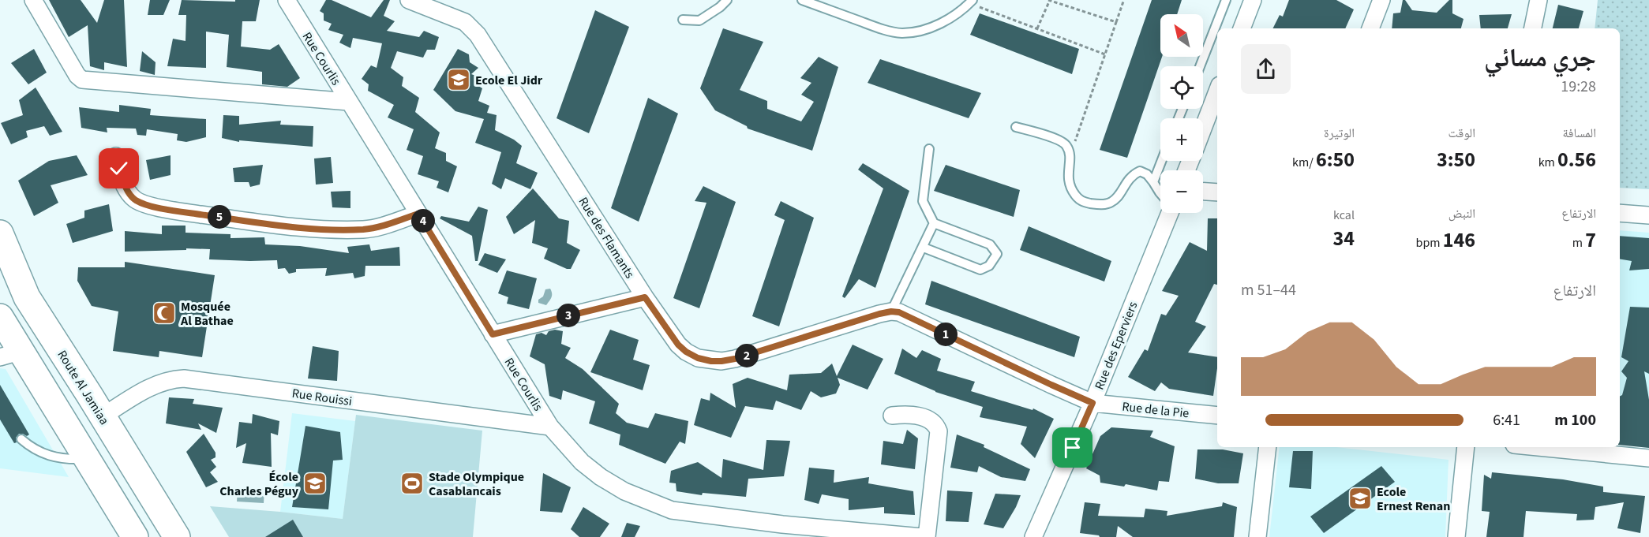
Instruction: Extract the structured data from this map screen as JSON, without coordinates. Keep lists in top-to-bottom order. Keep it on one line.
{"streets":{"main road":["Route Al Jamiaa"],"street":["Rue Courlis","Rue des Flamants","Rue des Eperviers","Rue Rouissi","Rue de la Pie"]},"crossings":[["Rue Courlis","Rue Rouissi"],["Rue des Eperviers","Rue de la Pie"],["Route Al Jamiaa","Rue Rouissi"]],"places":{"school or university":["Ecole El Jidr","École Charles Péguy","Ecole Ernest Renan"],"mosque":["Mosquée Al Bathae"],"sports":["Stade Olympique Casablancais"]},"north":"top left","page":{"map_buttons":["+","−"],"heading":["جري مسائي","19:28"],"stats":[["المسافة","0.56 km"],["الوقت","3:50"],["الوتيرة","6:50 /km"],["الارتفاع","7 m"],["النبض","146 bpm"],["kcal","34"]],"pins":["5","4","3","1","2"],"chart":["الارتفاع","44–51 m"],"list":[{"name":"100 m","note":"6:41"}]}}
